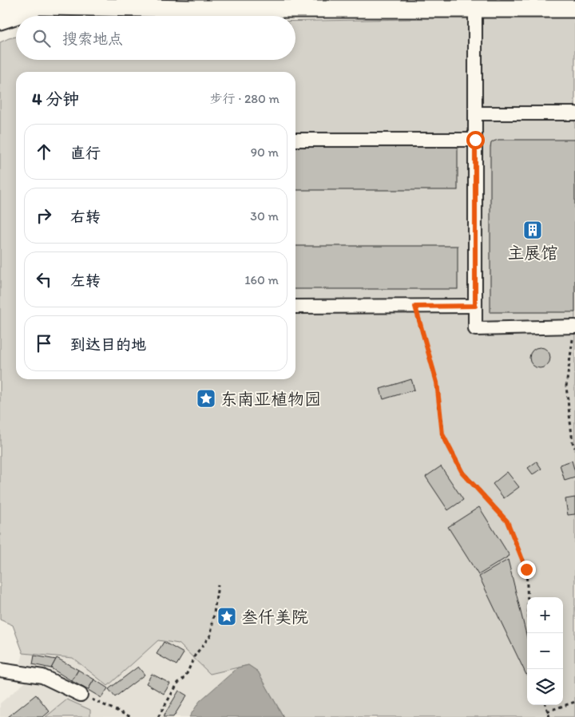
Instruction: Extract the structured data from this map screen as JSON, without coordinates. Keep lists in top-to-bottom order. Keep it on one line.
{"places":{"building":["主展馆"],"place":["东南亚植物园","叁仟美院"]},"page":{"search":"搜索地点","heading":["4 分钟","步行 · 280 m"],"list":[["直行","90 m"],["右转","30 m"],["左转","160 m"],"到达目的地"],"map_buttons":["+","−"]}}
